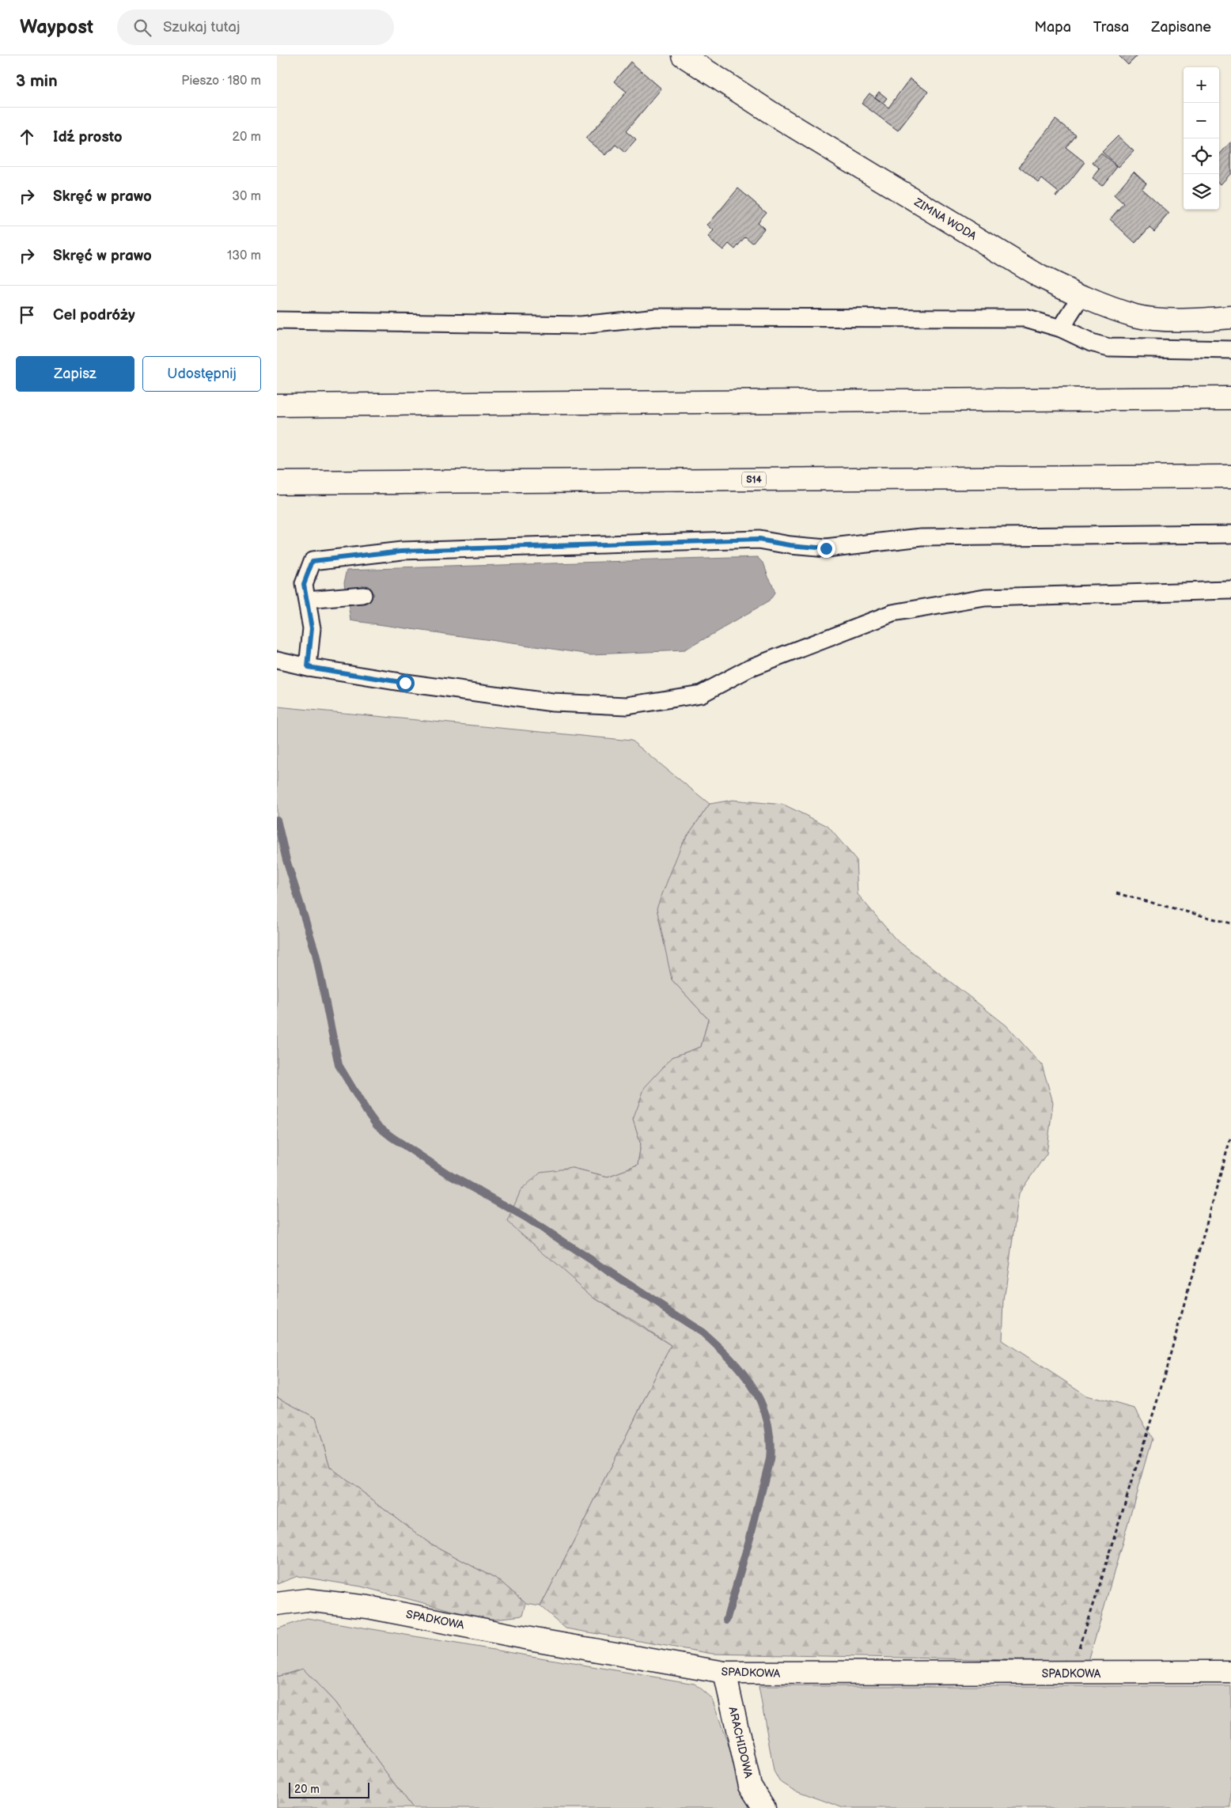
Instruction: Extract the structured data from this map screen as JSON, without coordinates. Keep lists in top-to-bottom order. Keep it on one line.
{"streets":{"main road":["ZIMNA WODA","S14","SPADKOWA","ARACHIDOWA"]},"crossings":[["SPADKOWA","ARACHIDOWA"]],"scale_bar":"20 m","page":{"header":"Waypost","search":"Szukaj tutaj","nav":["Mapa","Trasa","Zapisane"],"heading":["3 min","Pieszo · 180 m"],"map_buttons":["+","−"],"list":[["Idź prosto","20 m"],["Skręć w prawo","30 m"],["Skręć w prawo","130 m"],"Cel podróży"],"buttons":["Zapisz","Udostępnij"],"scale":"20 m"}}
